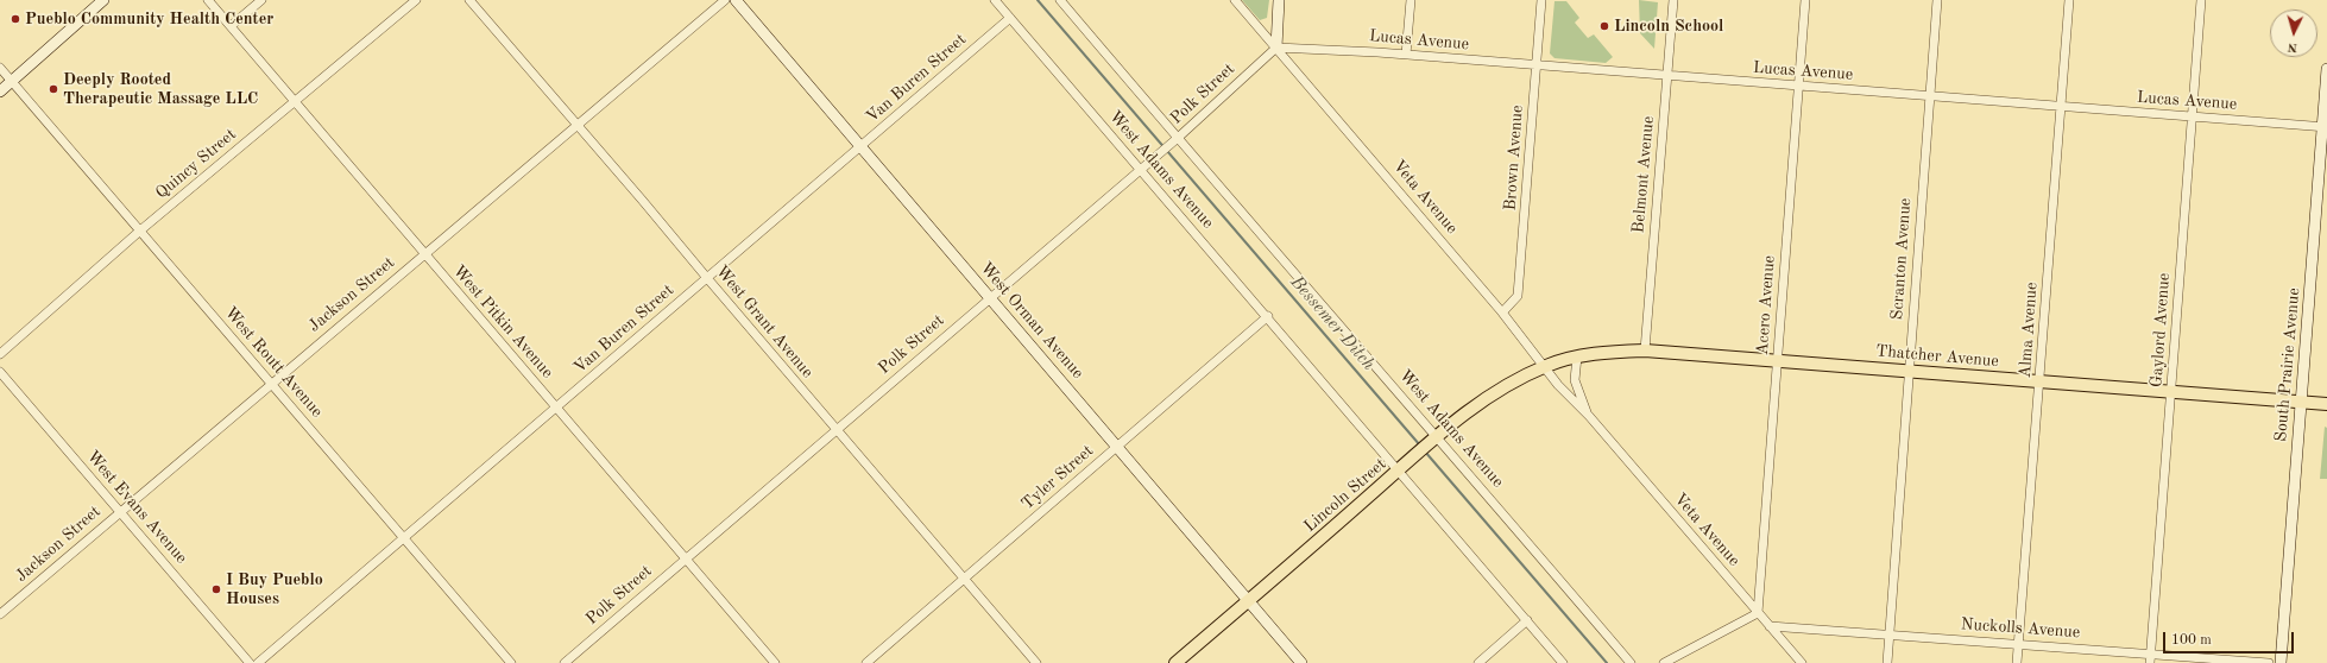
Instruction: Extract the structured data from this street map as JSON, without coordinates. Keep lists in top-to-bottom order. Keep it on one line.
{"streets":{"main road":["Thatcher Avenue","Lincoln Street"],"street":["Lucas Avenue","Van Buren Street","Polk Street","Brown Avenue","Quincy Street","West Adams Avenue","Belmont Avenue","Veta Avenue","Scranton Avenue","Jackson Street","Acero Avenue","West Orman Avenue","West Pitkin Avenue","West Grant Avenue","Alma Avenue","Gaylord Avenue","West Routt Avenue","South Prairie Avenue","Tyler Street","West Evans Avenue","Nuckolls Avenue"]},"crossings":[["Lucas Avenue","Polk Street"],["Lucas Avenue","Brown Avenue"],["Lucas Avenue","Belmont Avenue"],["Lucas Avenue","Veta Avenue"],["Lucas Avenue","Scranton Avenue"],["Lucas Avenue","Acero Avenue"],["Lucas Avenue","Alma Avenue"],["Lucas Avenue","Gaylord Avenue"],["Lucas Avenue","South Prairie Avenue"],["Van Buren Street","West Adams Avenue"],["Van Buren Street","West Orman Avenue"],["Van Buren Street","West Pitkin Avenue"],["Van Buren Street","West Grant Avenue"],["Van Buren Street","West Routt Avenue"],["Polk Street","West Adams Avenue"],["Polk Street","Veta Avenue"],["Polk Street","West Orman Avenue"],["Polk Street","West Pitkin Avenue"],["Polk Street","West Grant Avenue"],["Brown Avenue","Veta Avenue"],["Quincy Street","West Pitkin Avenue"],["Quincy Street","West Routt Avenue"],["West Adams Avenue","Tyler Street"],["West Adams Avenue","Lincoln Street"],["Belmont Avenue","Thatcher Avenue"],["Veta Avenue","Acero Avenue"],["Veta Avenue","Thatcher Avenue"],["Veta Avenue","Lincoln Street"],["Veta Avenue","Nuckolls Avenue"],["Scranton Avenue","Thatcher Avenue"],["Scranton Avenue","Nuckolls Avenue"],["Jackson Street","West Pitkin Avenue"],["Jackson Street","West Grant Avenue"],["Jackson Street","West Routt Avenue"],["Jackson Street","West Evans Avenue"],["Acero Avenue","Thatcher Avenue"],["West Orman Avenue","Tyler Street"],["West Orman Avenue","Lincoln Street"],["West Grant Avenue","Tyler Street"],["Alma Avenue","Thatcher Avenue"],["Alma Avenue","Nuckolls Avenue"],["Gaylord Avenue","Thatcher Avenue"],["Gaylord Avenue","Nuckolls Avenue"],["Thatcher Avenue","South Prairie Avenue"],["Thatcher Avenue","Lincoln Street"]],"water":["Bessemer Ditch"],"places":["Pueblo Community Health Center","Lincoln School","Deeply Rooted Therapeutic Massage LLC","I Buy Pueblo Houses"],"scale_bar":"100 m","north":"bottom"}
